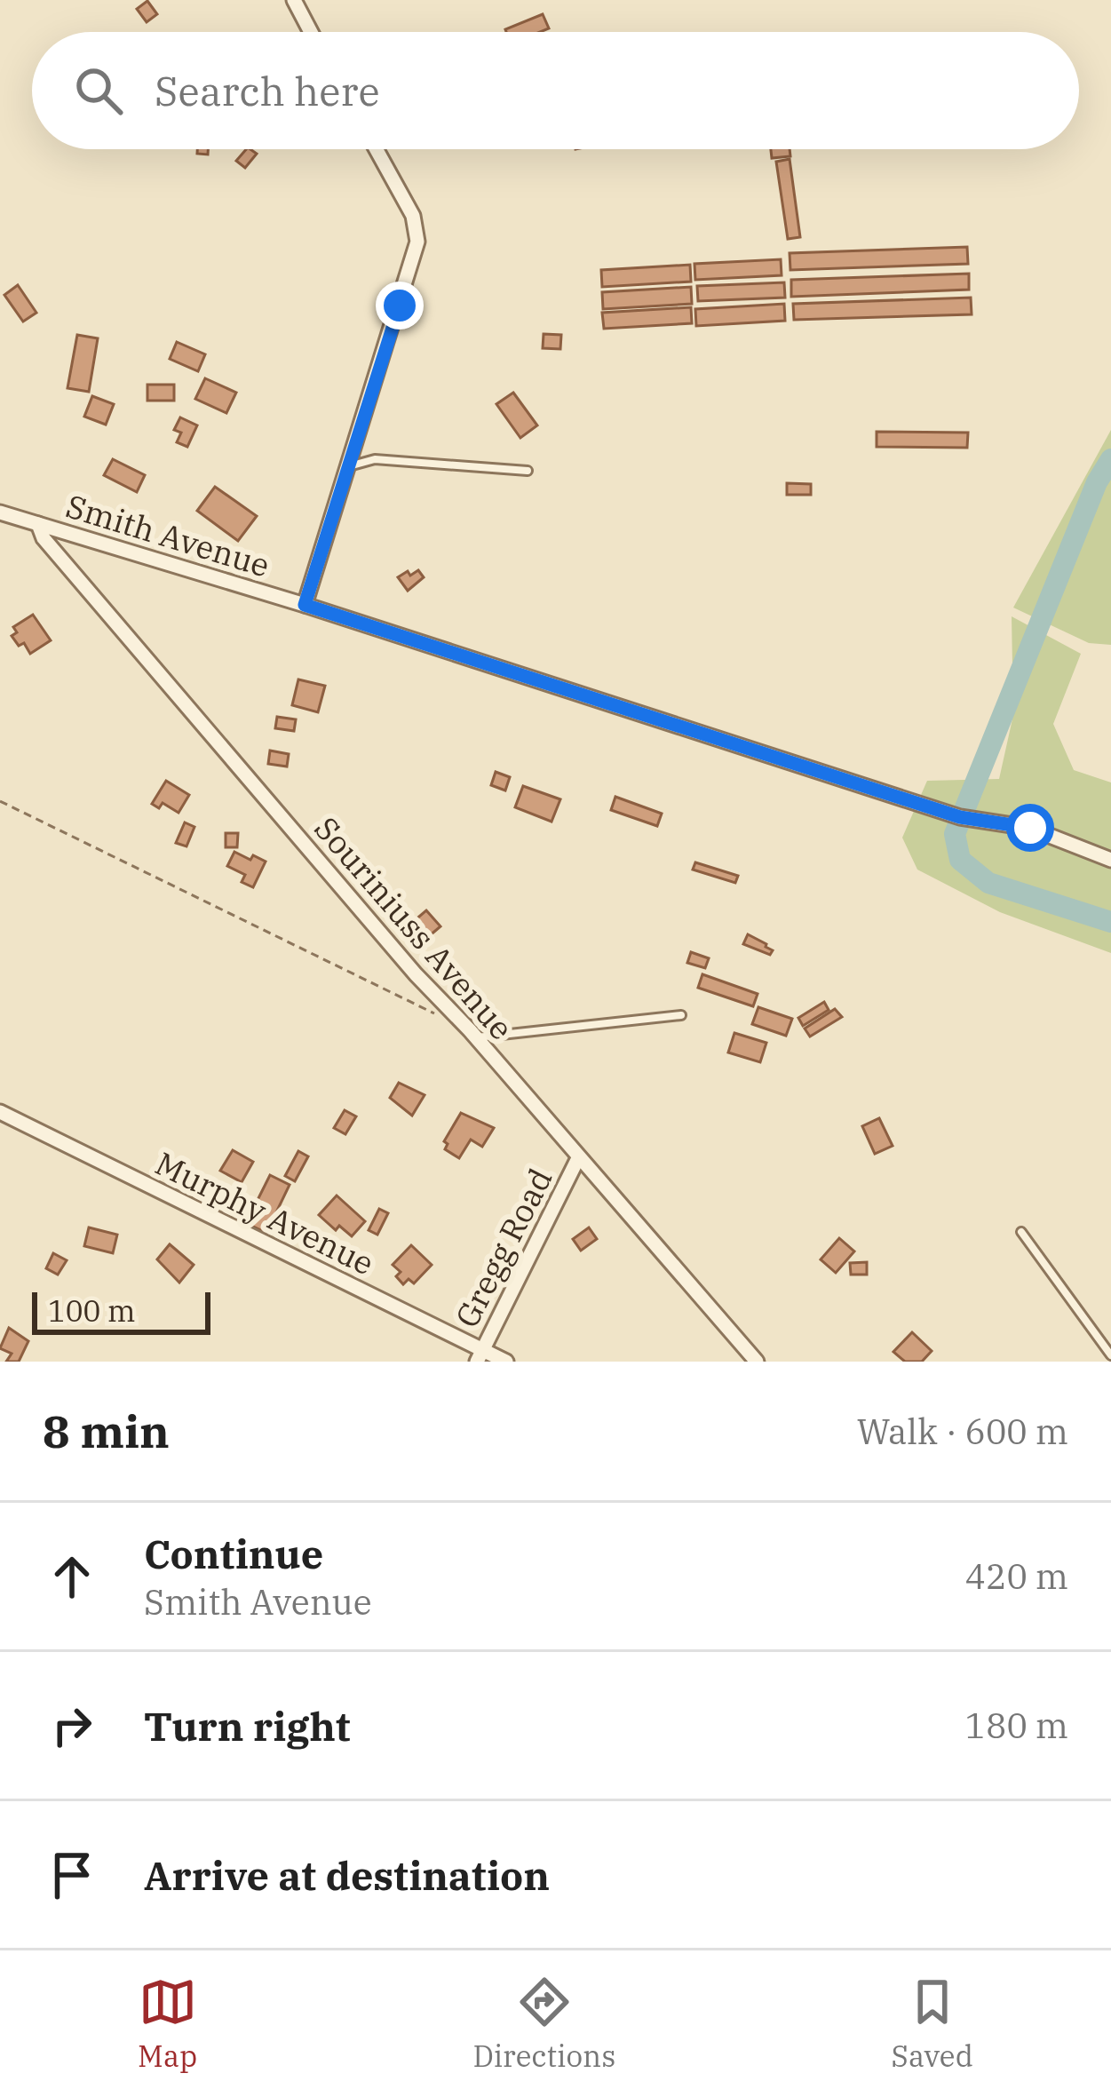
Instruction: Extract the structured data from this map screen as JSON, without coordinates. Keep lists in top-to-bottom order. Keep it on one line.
{"streets":{"street":["Smith Avenue","Souriniuss Avenue","Murphy Avenue","Gregg Road"]},"crossings":[["Smith Avenue","Souriniuss Avenue"],["Souriniuss Avenue","Gregg Road"],["Murphy Avenue","Gregg Road"]],"scale_bar":"100 m","page":{"search":"Search here","scale":"100 m","heading":["8 min","Walk · 600 m"],"list":[["Continue","Smith Avenue","420 m"],["Turn right","180 m"],"Arrive at destination"],"nav":["Map","Directions","Saved"]}}
